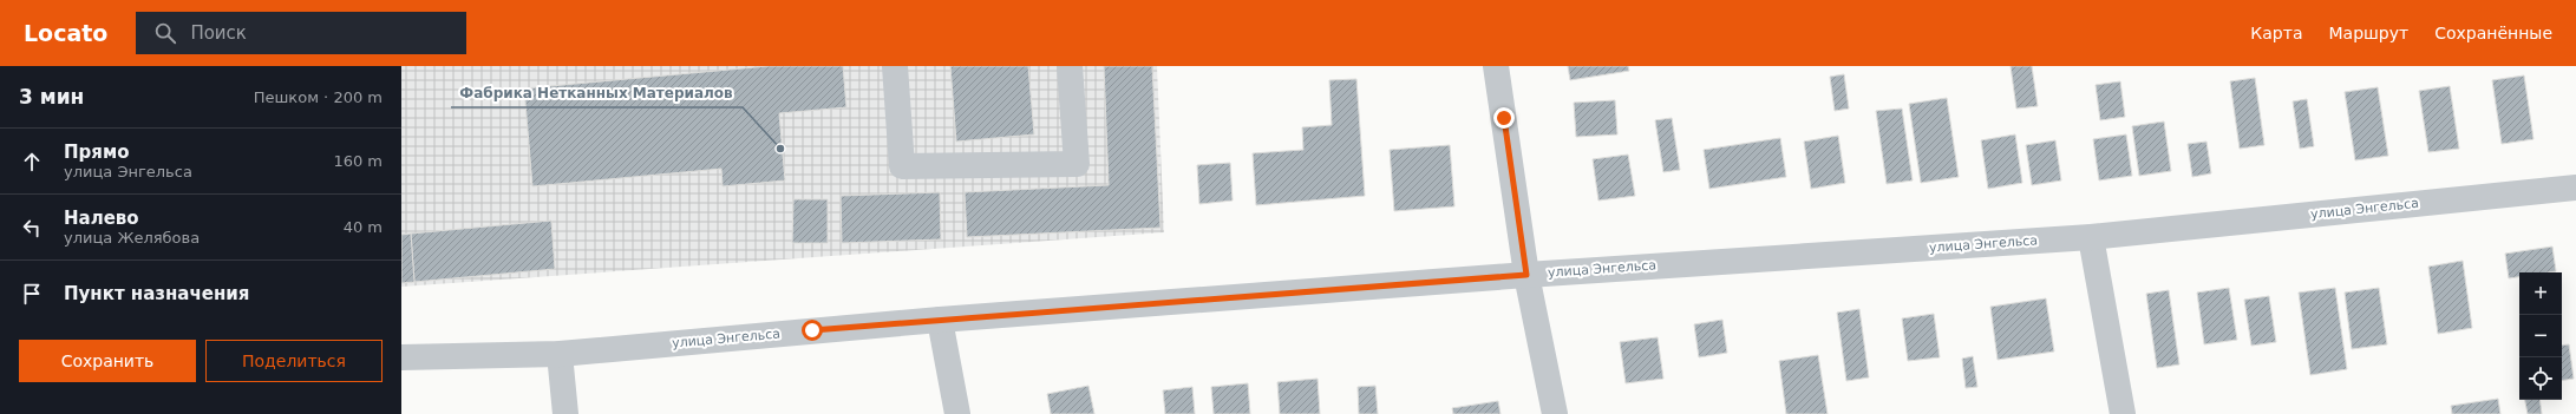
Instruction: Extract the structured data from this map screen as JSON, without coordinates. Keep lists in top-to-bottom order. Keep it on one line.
{"streets":{"street":["улица Энгельса"]},"places":["Фабрика Нетканных Материалов"],"page":{"header":"Locato","search":"Поиск","nav":["Карта","Маршрут","Сохранённые"],"heading":["3 мин","Пешком · 200 m"],"list":[["Прямо","улица Энгельса","160 m"],["Налево","улица Желябова","40 m"],"Пункт назначения"],"map_buttons":["+","−"],"buttons":["Сохранить","Поделиться"]}}
